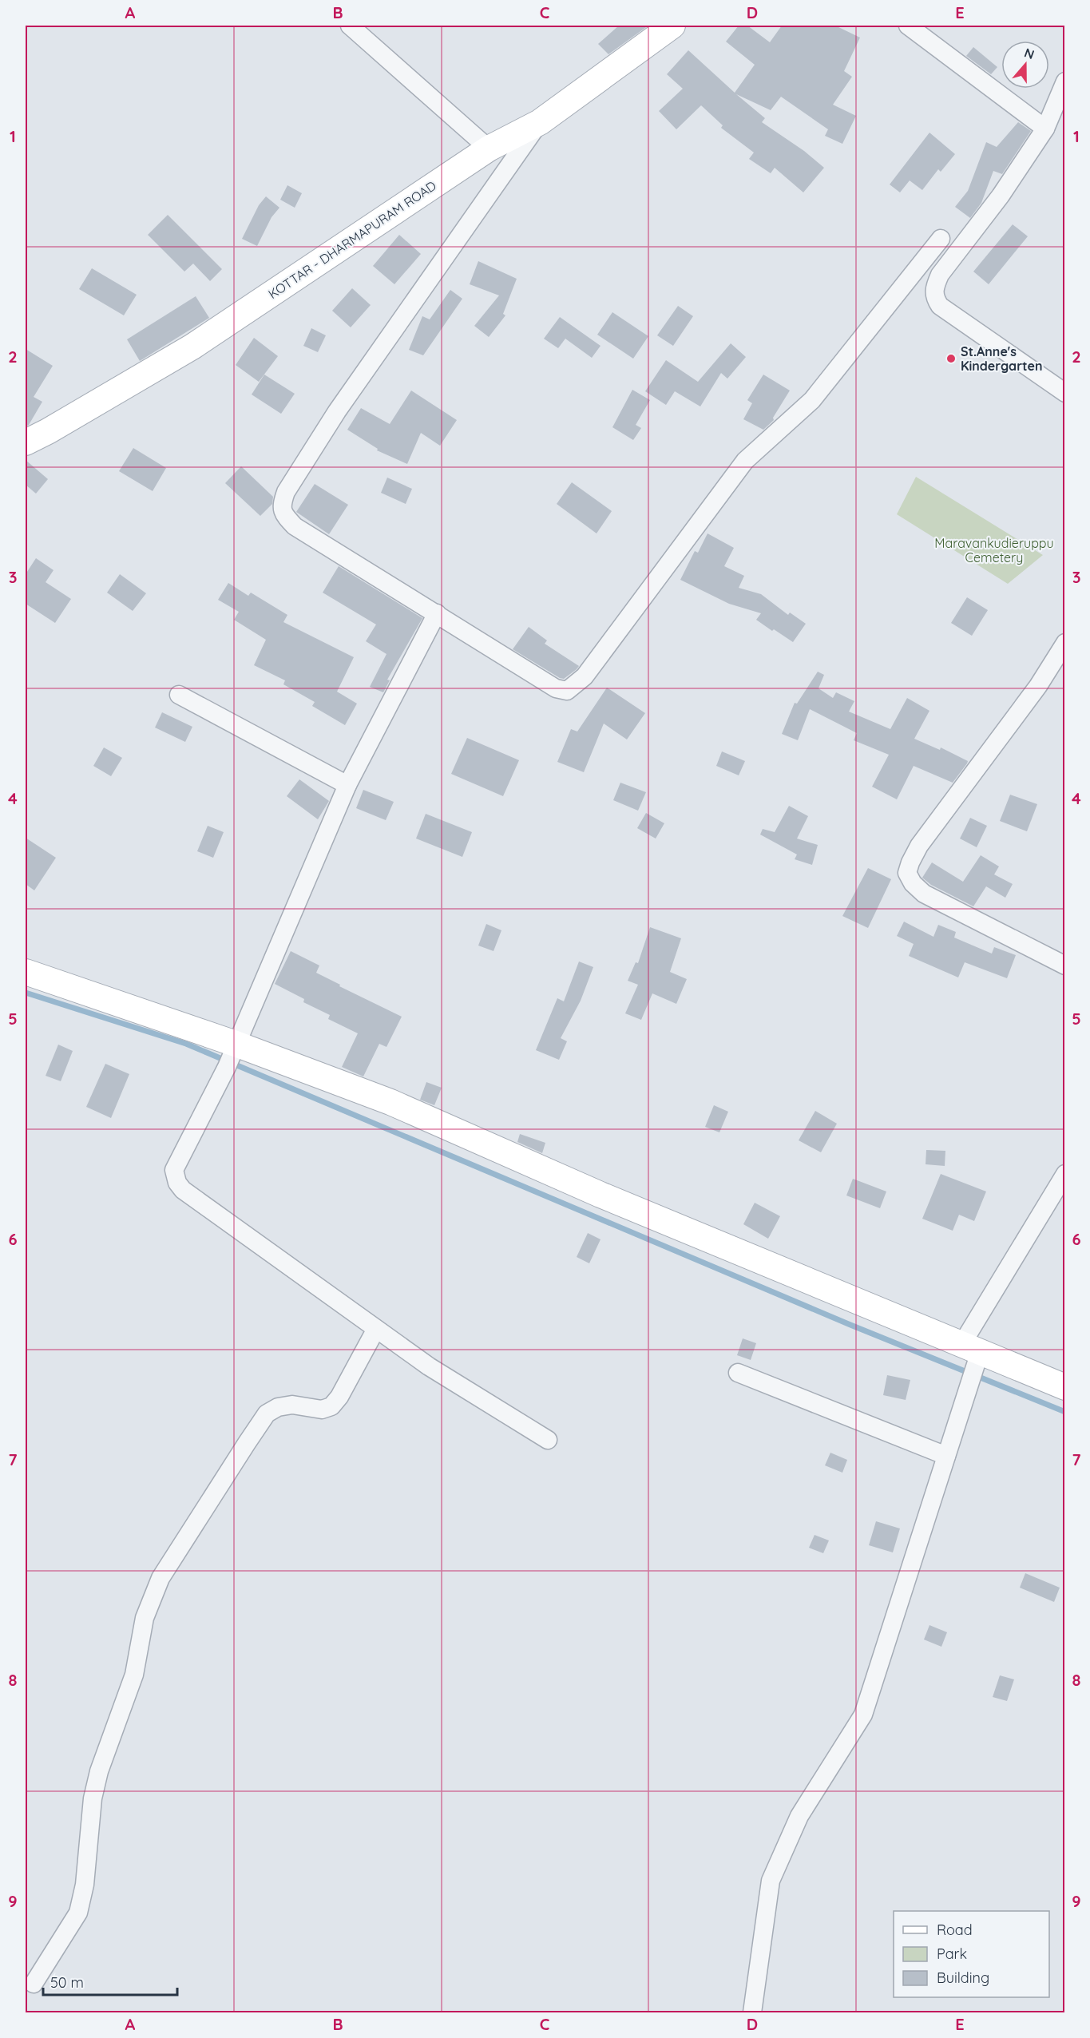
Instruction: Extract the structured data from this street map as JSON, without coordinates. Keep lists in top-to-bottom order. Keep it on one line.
{"streets":{"street":["KOTTAR - DHARMAPURAM ROAD"]},"parks":["Maravankudieruppu Cemetery"],"places":["St.Anne's Kindergarten"],"legend":["Road","Park","Building"],"scale_bar":"50 m","north":"top","grid":{"columns":["A","B","C","D","E"],"rows":["1","2","3","4","5","6","7","8","9"]}}
